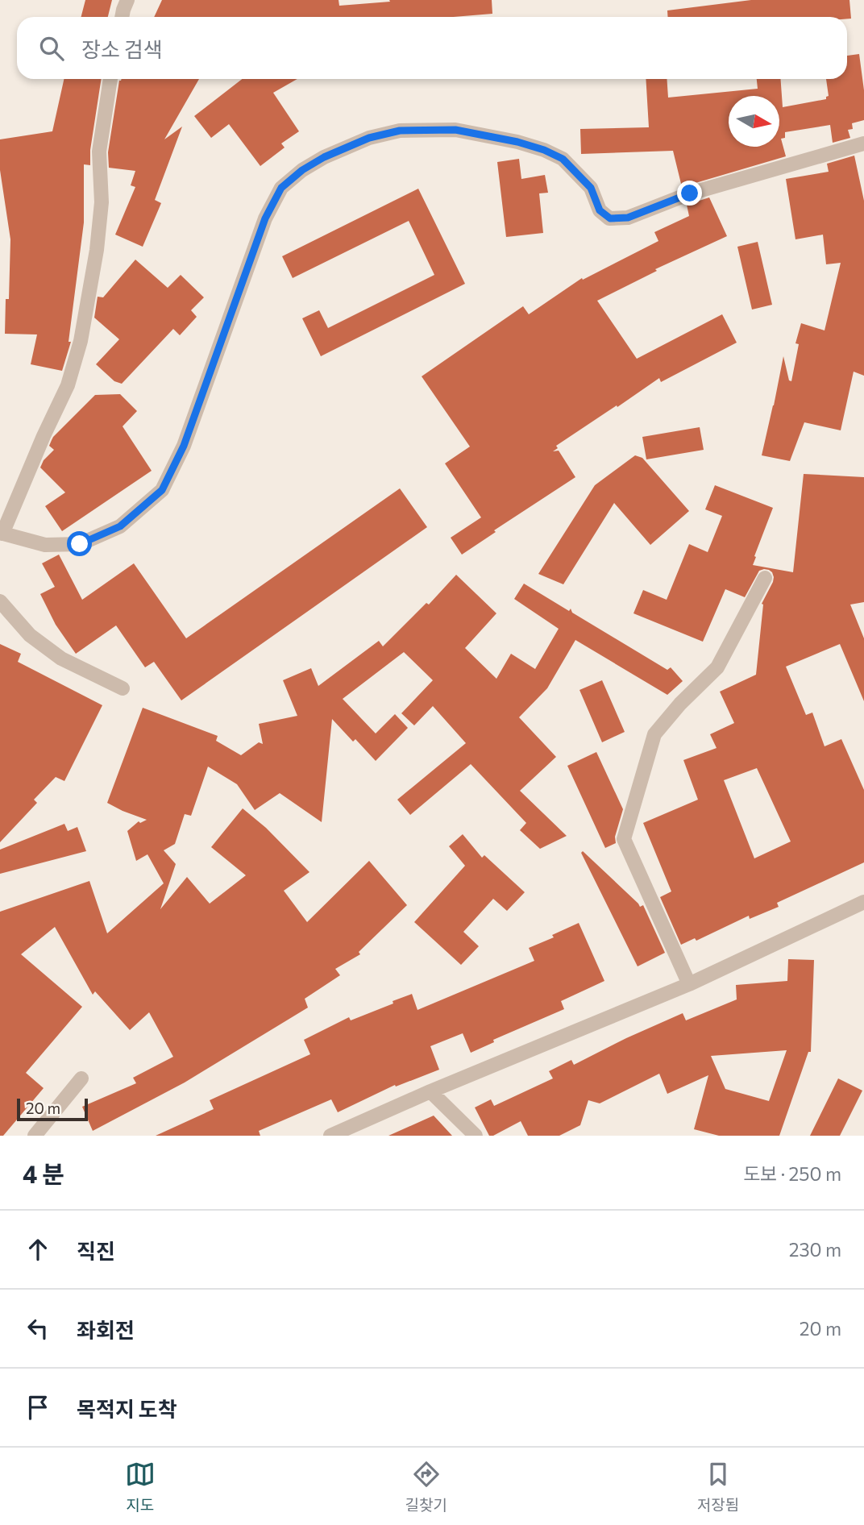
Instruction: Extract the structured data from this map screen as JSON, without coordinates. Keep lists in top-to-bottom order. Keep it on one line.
{"scale_bar":"20 m","north":"right","page":{"search":"장소 검색","scale":"20 m","heading":["4 분","도보 · 250 m"],"list":[["직진","230 m"],["좌회전","20 m"],"목적지 도착"],"nav":["지도","길찾기","저장됨"]}}
